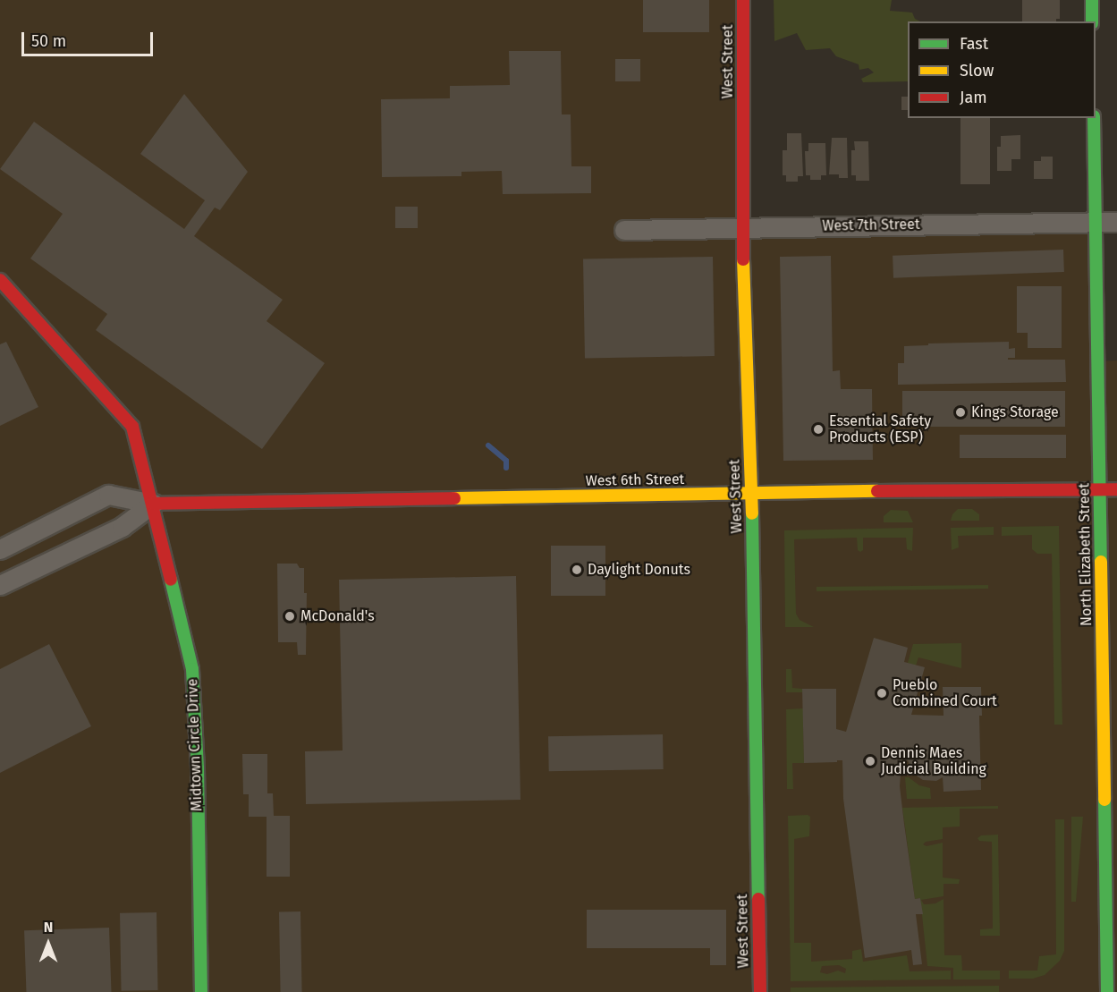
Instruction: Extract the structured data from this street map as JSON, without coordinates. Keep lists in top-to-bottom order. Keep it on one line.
{"streets":{"street":["West Street","West 7th Street","West 6th Street","North Elizabeth Street","Midtown Circle Drive"]},"crossings":[["West Street","West 7th Street"],["West Street","West 6th Street"],["West 7th Street","North Elizabeth Street"],["West 6th Street","North Elizabeth Street"],["West 6th Street","Midtown Circle Drive"]],"places":["Kings Storage","Essential Safety Products (ESP)","Daylight Donuts","McDonald's","Pueblo Combined Court","Dennis Maes Judicial Building"],"legend":["Fast","Slow","Jam"],"scale_bar":"50 m","north":"top"}
